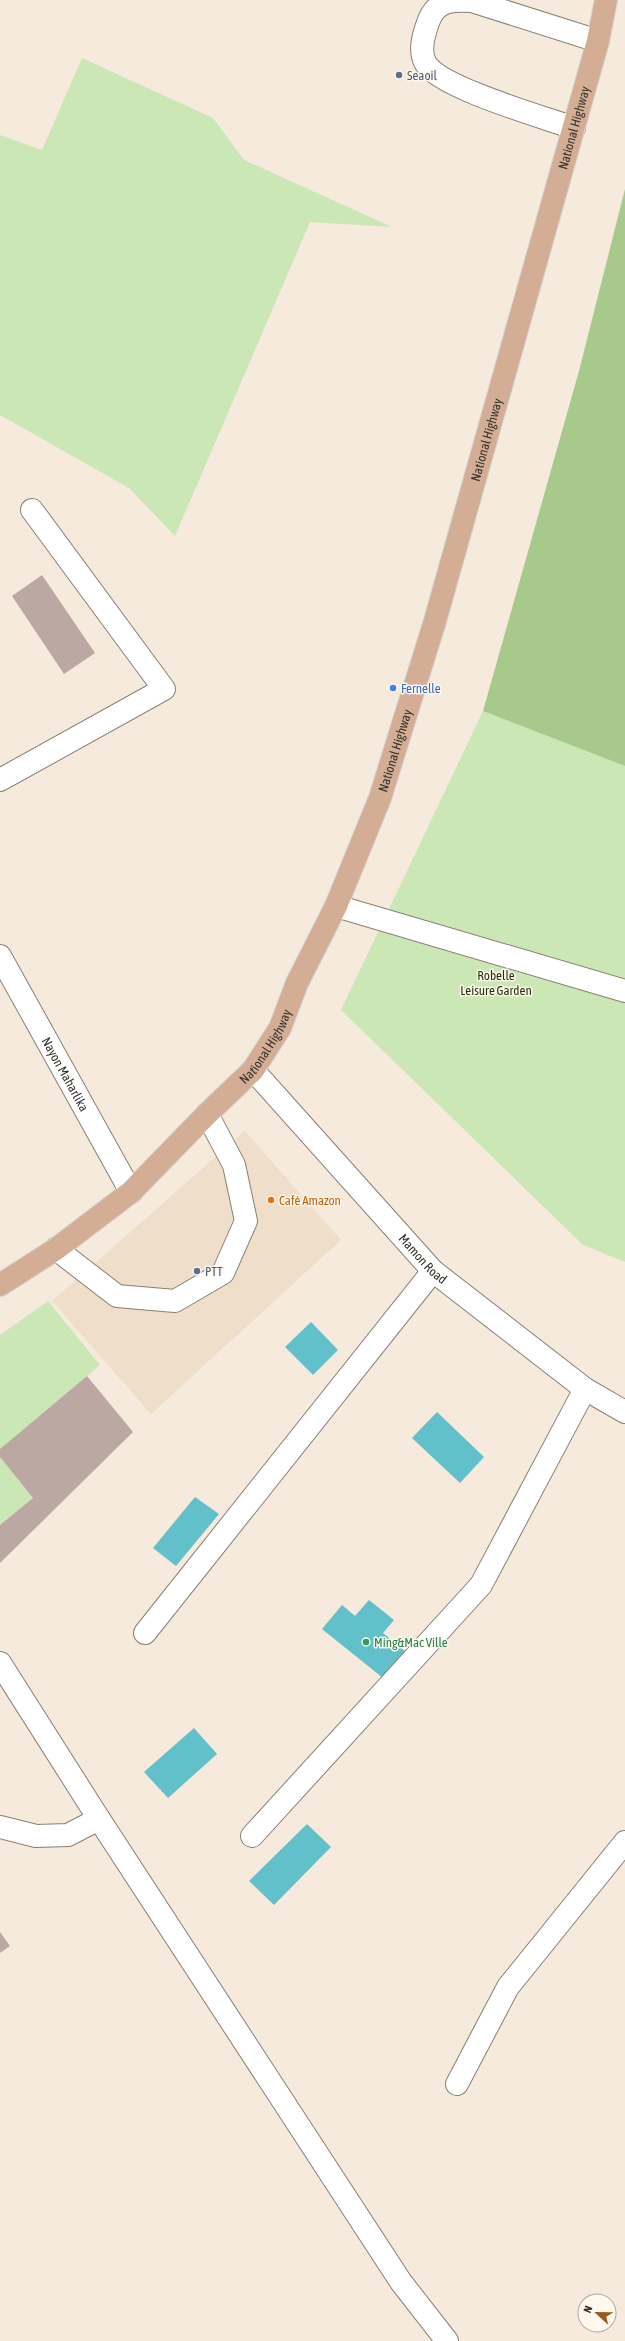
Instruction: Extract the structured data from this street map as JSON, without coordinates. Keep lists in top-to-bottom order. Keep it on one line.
{"streets":{"main road":["National Highway"],"street":["Nayon Maharlika","Mamon Road"]},"crossings":[["National Highway","Nayon Maharlika"],["National Highway","Mamon Road"]],"parks":["Robelle Leisure Garden"],"places":["Seaoil","Fernelle","Café Amazon","PTT","Ming&Mac Ville"],"north":"left"}
